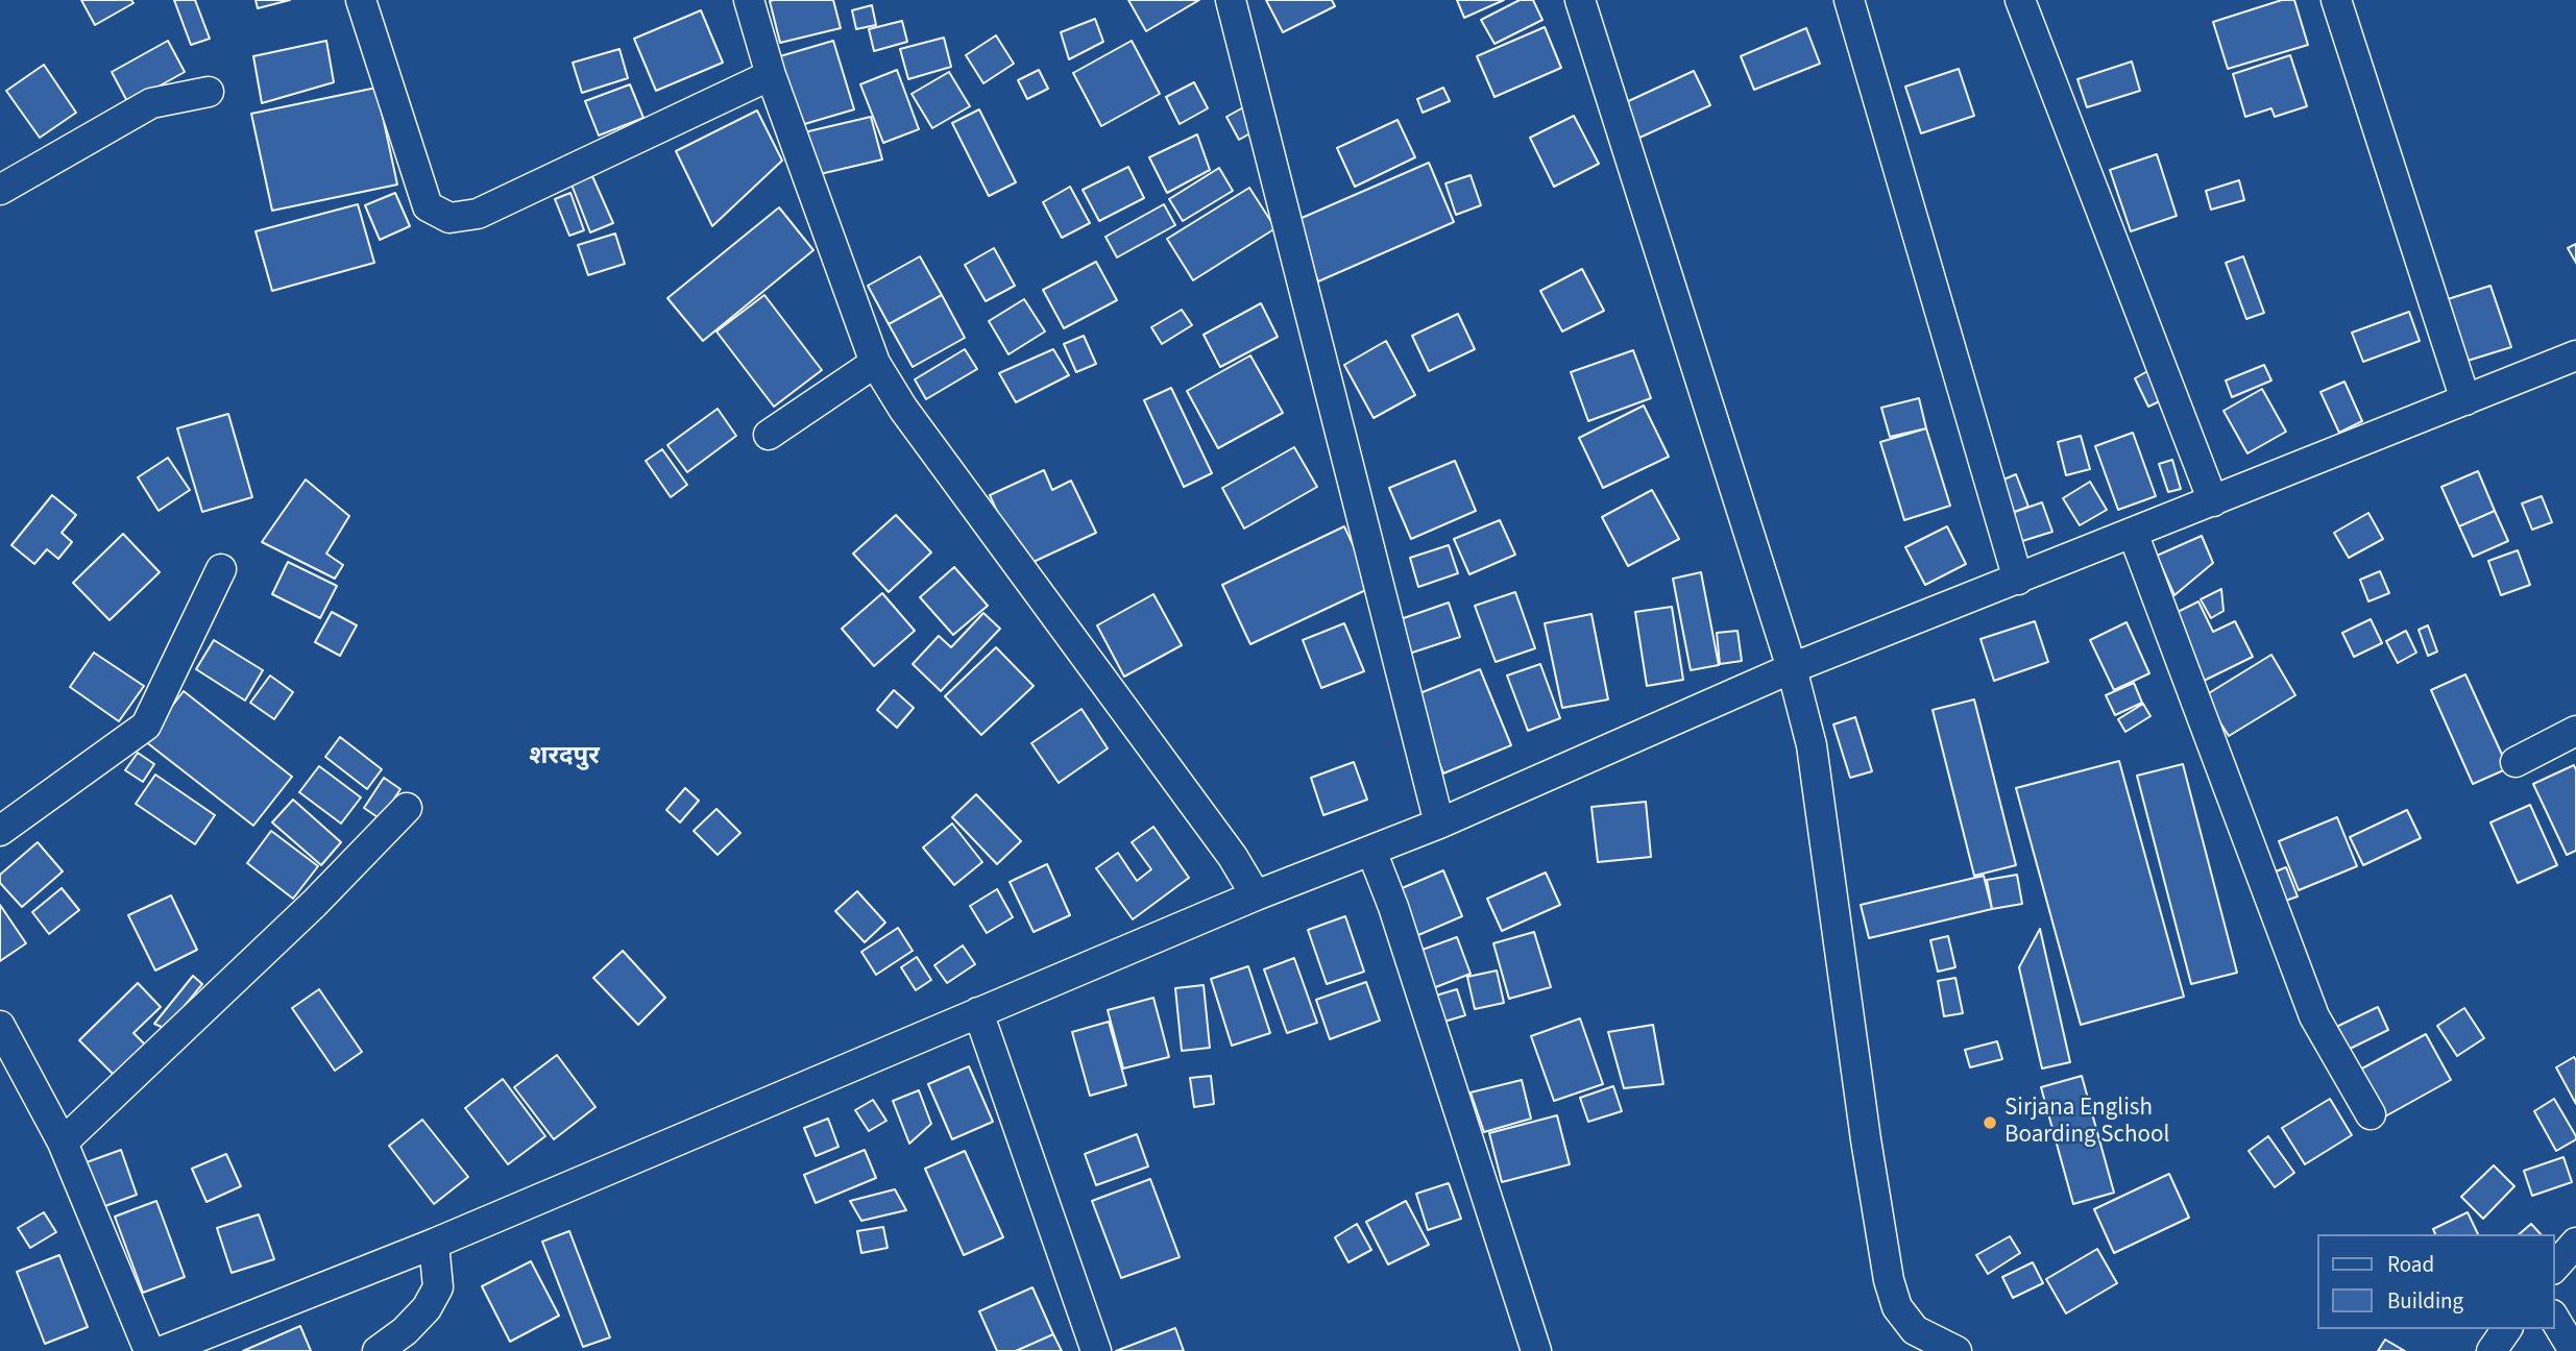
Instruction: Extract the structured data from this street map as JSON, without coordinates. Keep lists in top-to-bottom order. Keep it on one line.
{"districts":["शरदपुर"],"places":["Sirjana English Boarding School"],"legend":["Road","Building"]}
